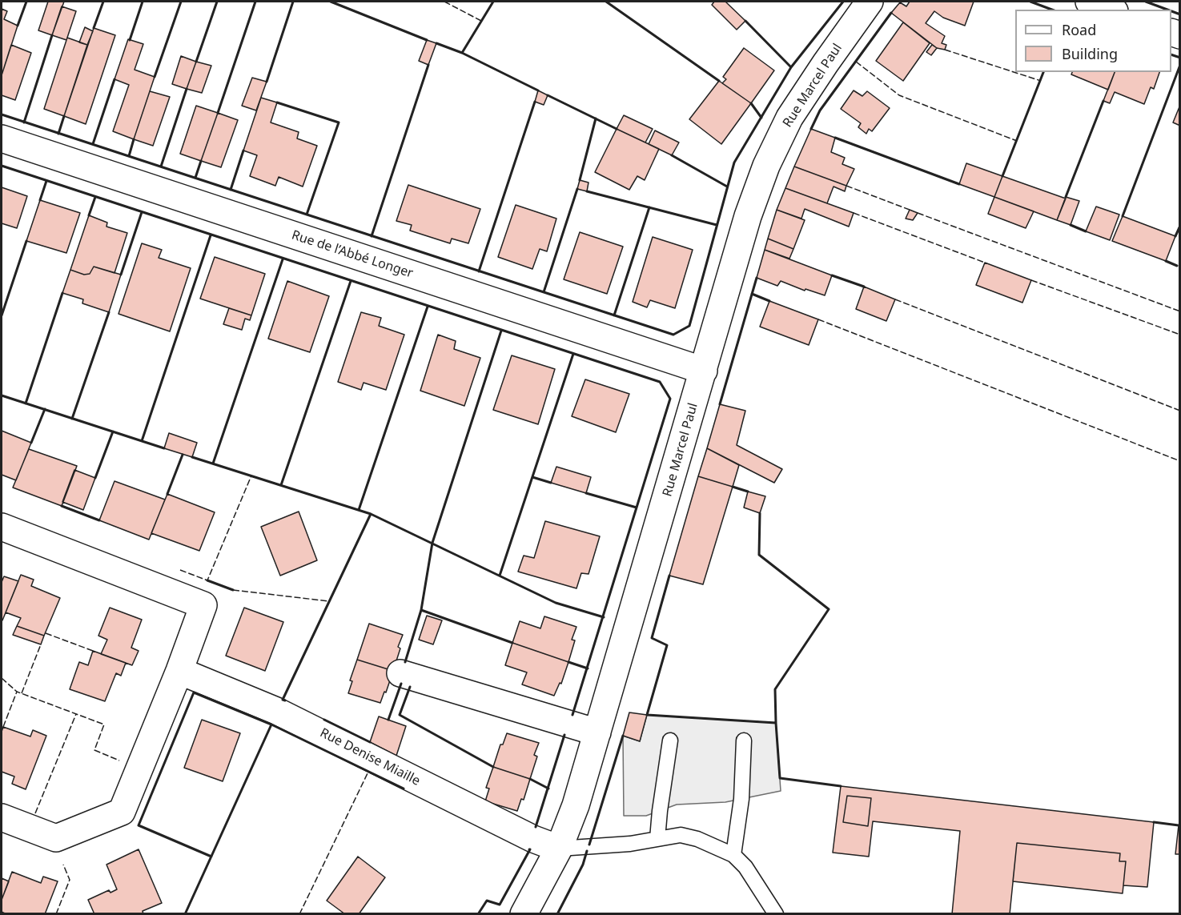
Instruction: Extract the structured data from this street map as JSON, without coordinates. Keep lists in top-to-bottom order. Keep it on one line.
{"streets":{"street":["Rue Marcel Paul","Rue de l’Abbé Longer","Rue Denise Miaille"]},"crossings":[["Rue Marcel Paul","Rue de l’Abbé Longer"],["Rue Marcel Paul","Rue Denise Miaille"]],"legend":["Road","Building"]}
